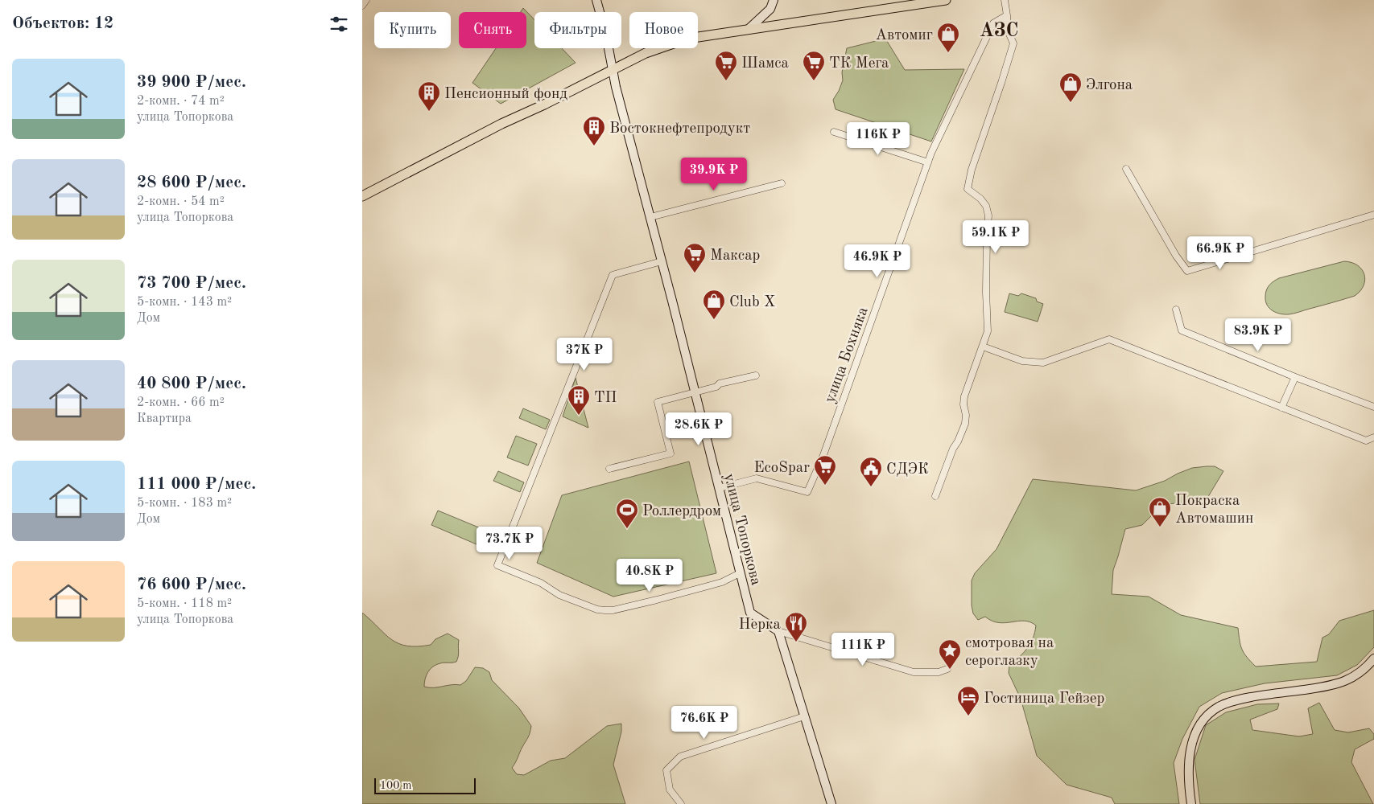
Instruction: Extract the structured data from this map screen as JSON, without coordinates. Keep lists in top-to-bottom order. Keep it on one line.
{"streets":{"main road":["улица Топоркова"],"street":["улица Бохняка"]},"crossings":[["улица Бохняка","улица Топоркова"]],"districts":["АЗС"],"places":{"shop":["Автомиг","Элгона","Club X","Покраска Автомашин"],"supermarket":["Шамса","ТК Мега","Максар","EcoSpar"],"building":["Пенсионный фонд","Востокнефтепродукт","ТП"],"public building":["СДЭК"],"sports":["Роллердром"],"restaurant":["Нерка"],"place":["смотровая на сероглазку"],"hotel":["Гостиница Гейзер"]},"scale_bar":"100 m","page":{"heading":"Объектов: 12","chip":["Купить","Снять","Фильтры","Новое"],"list":[{"name":"39 900 ₽/мес.","note":"2-комн. · 74 m² · улица Топоркова"},{"name":"28 600 ₽/мес.","note":"2-комн. · 54 m² · улица Топоркова"},{"name":"73 700 ₽/мес.","note":"5-комн. · 143 m² · Дом"},{"name":"40 800 ₽/мес.","note":"2-комн. · 66 m² · Квартира"},{"name":"111 000 ₽/мес.","note":"5-комн. · 183 m² · Дом"},{"name":"76 600 ₽/мес.","note":"5-комн. · 118 m² · улица Топоркова"}],"price":["116K ₽","39.9K ₽","59.1K ₽","66.9K ₽","46.9K ₽","83.9K ₽","37K ₽","28.6K ₽","73.7K ₽","40.8K ₽","111K ₽","76.6K ₽"],"scale":"100 m"}}
